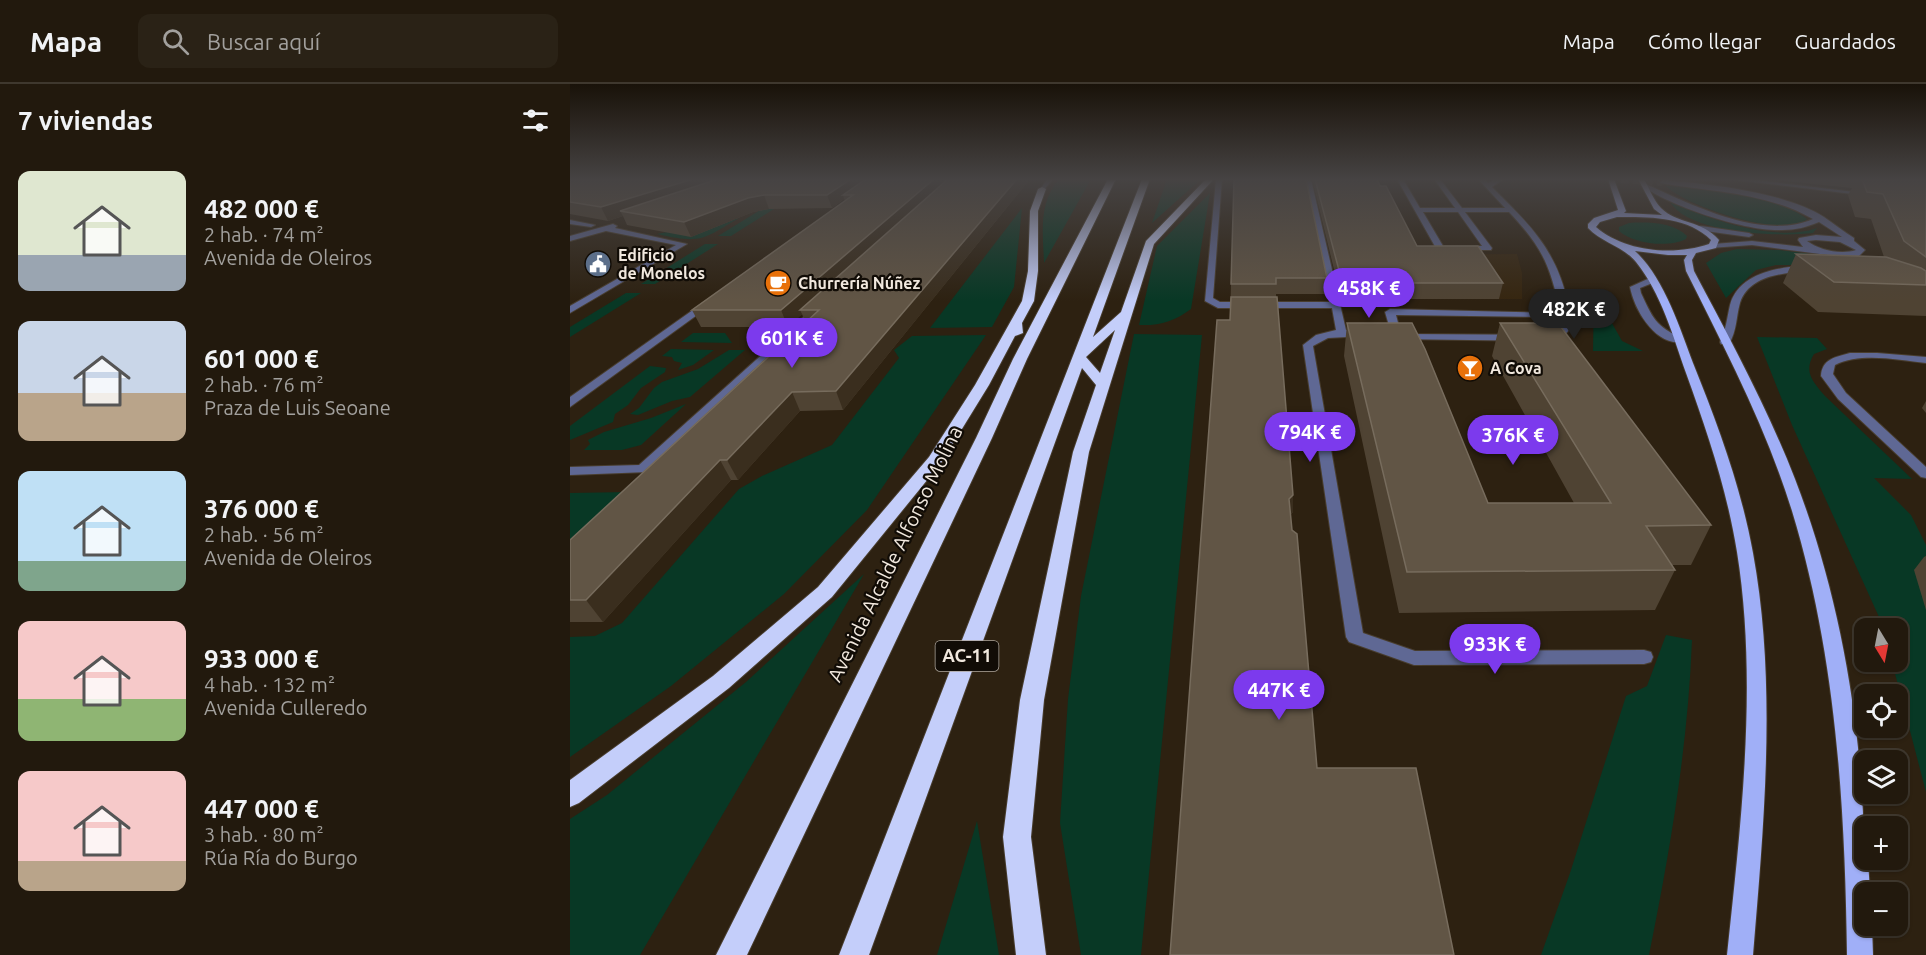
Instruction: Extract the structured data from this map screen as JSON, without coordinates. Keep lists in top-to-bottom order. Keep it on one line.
{"streets":{"highway":["Avenida Alcalde Alfonso Molina","AC-11"]},"places":{"public building":["Edificio de Monelos"],"cafe":["Churrería Núñez"],"bar":["A Cova"]},"north":"bottom","page":{"header":"Mapa","search":"Buscar aquí","nav":["Mapa","Cómo llegar","Guardados"],"heading":"7 viviendas","list":[{"name":"482 000 €","note":"2 hab. · 74 m² · Avenida de Oleiros"},{"name":"601 000 €","note":"2 hab. · 76 m² · Praza de Luis Seoane"},{"name":"376 000 €","note":"2 hab. · 56 m² · Avenida de Oleiros"},{"name":"933 000 €","note":"4 hab. · 132 m² · Avenida Culleredo"},{"name":"447 000 €","note":"3 hab. · 80 m² · Rúa Ría do Burgo"}],"price":["458K €","482K €","601K €","794K €","376K €","933K €","447K €"],"map_buttons":["+","−"]}}
